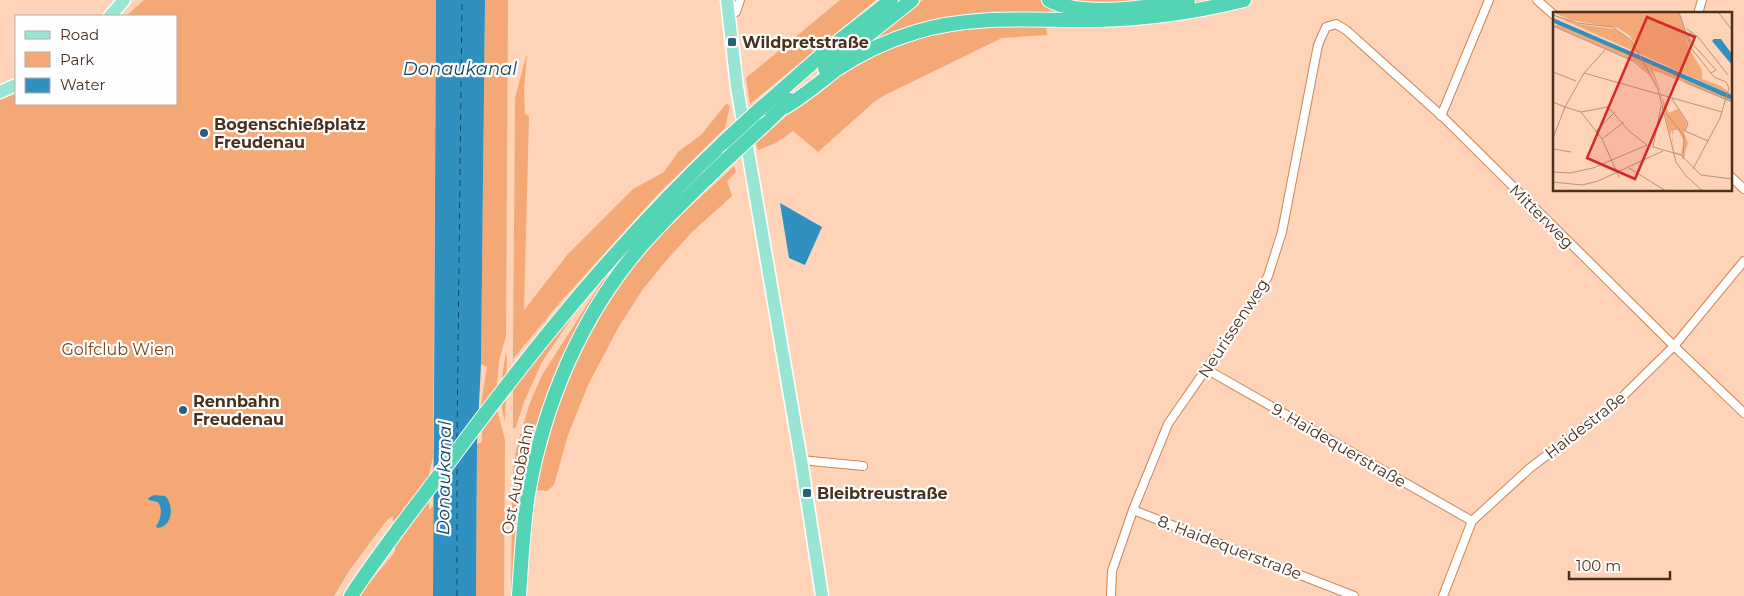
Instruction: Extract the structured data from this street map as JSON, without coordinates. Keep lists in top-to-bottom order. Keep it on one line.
{"streets":{"highway":["Ost Autobahn"],"street":["Mitterweg","Neurissenweg","Haidestraße","9. Haidequerstraße","8. Haidequerstraße"]},"crossings":[["Mitterweg","Neurissenweg"],["Mitterweg","Haidestraße"],["Neurissenweg","9. Haidequerstraße"],["Neurissenweg","8. Haidequerstraße"],["Haidestraße","9. Haidequerstraße"]],"water":["Donaukanal"],"parks":["Golfclub Wien"],"places":{"transit":["Wildpretstraße","Bleibtreustraße"],"other":["Bogenschießplatz Freudenau","Rennbahn Freudenau"]},"legend":["Road","Park","Water"],"scale_bar":"100 m"}
